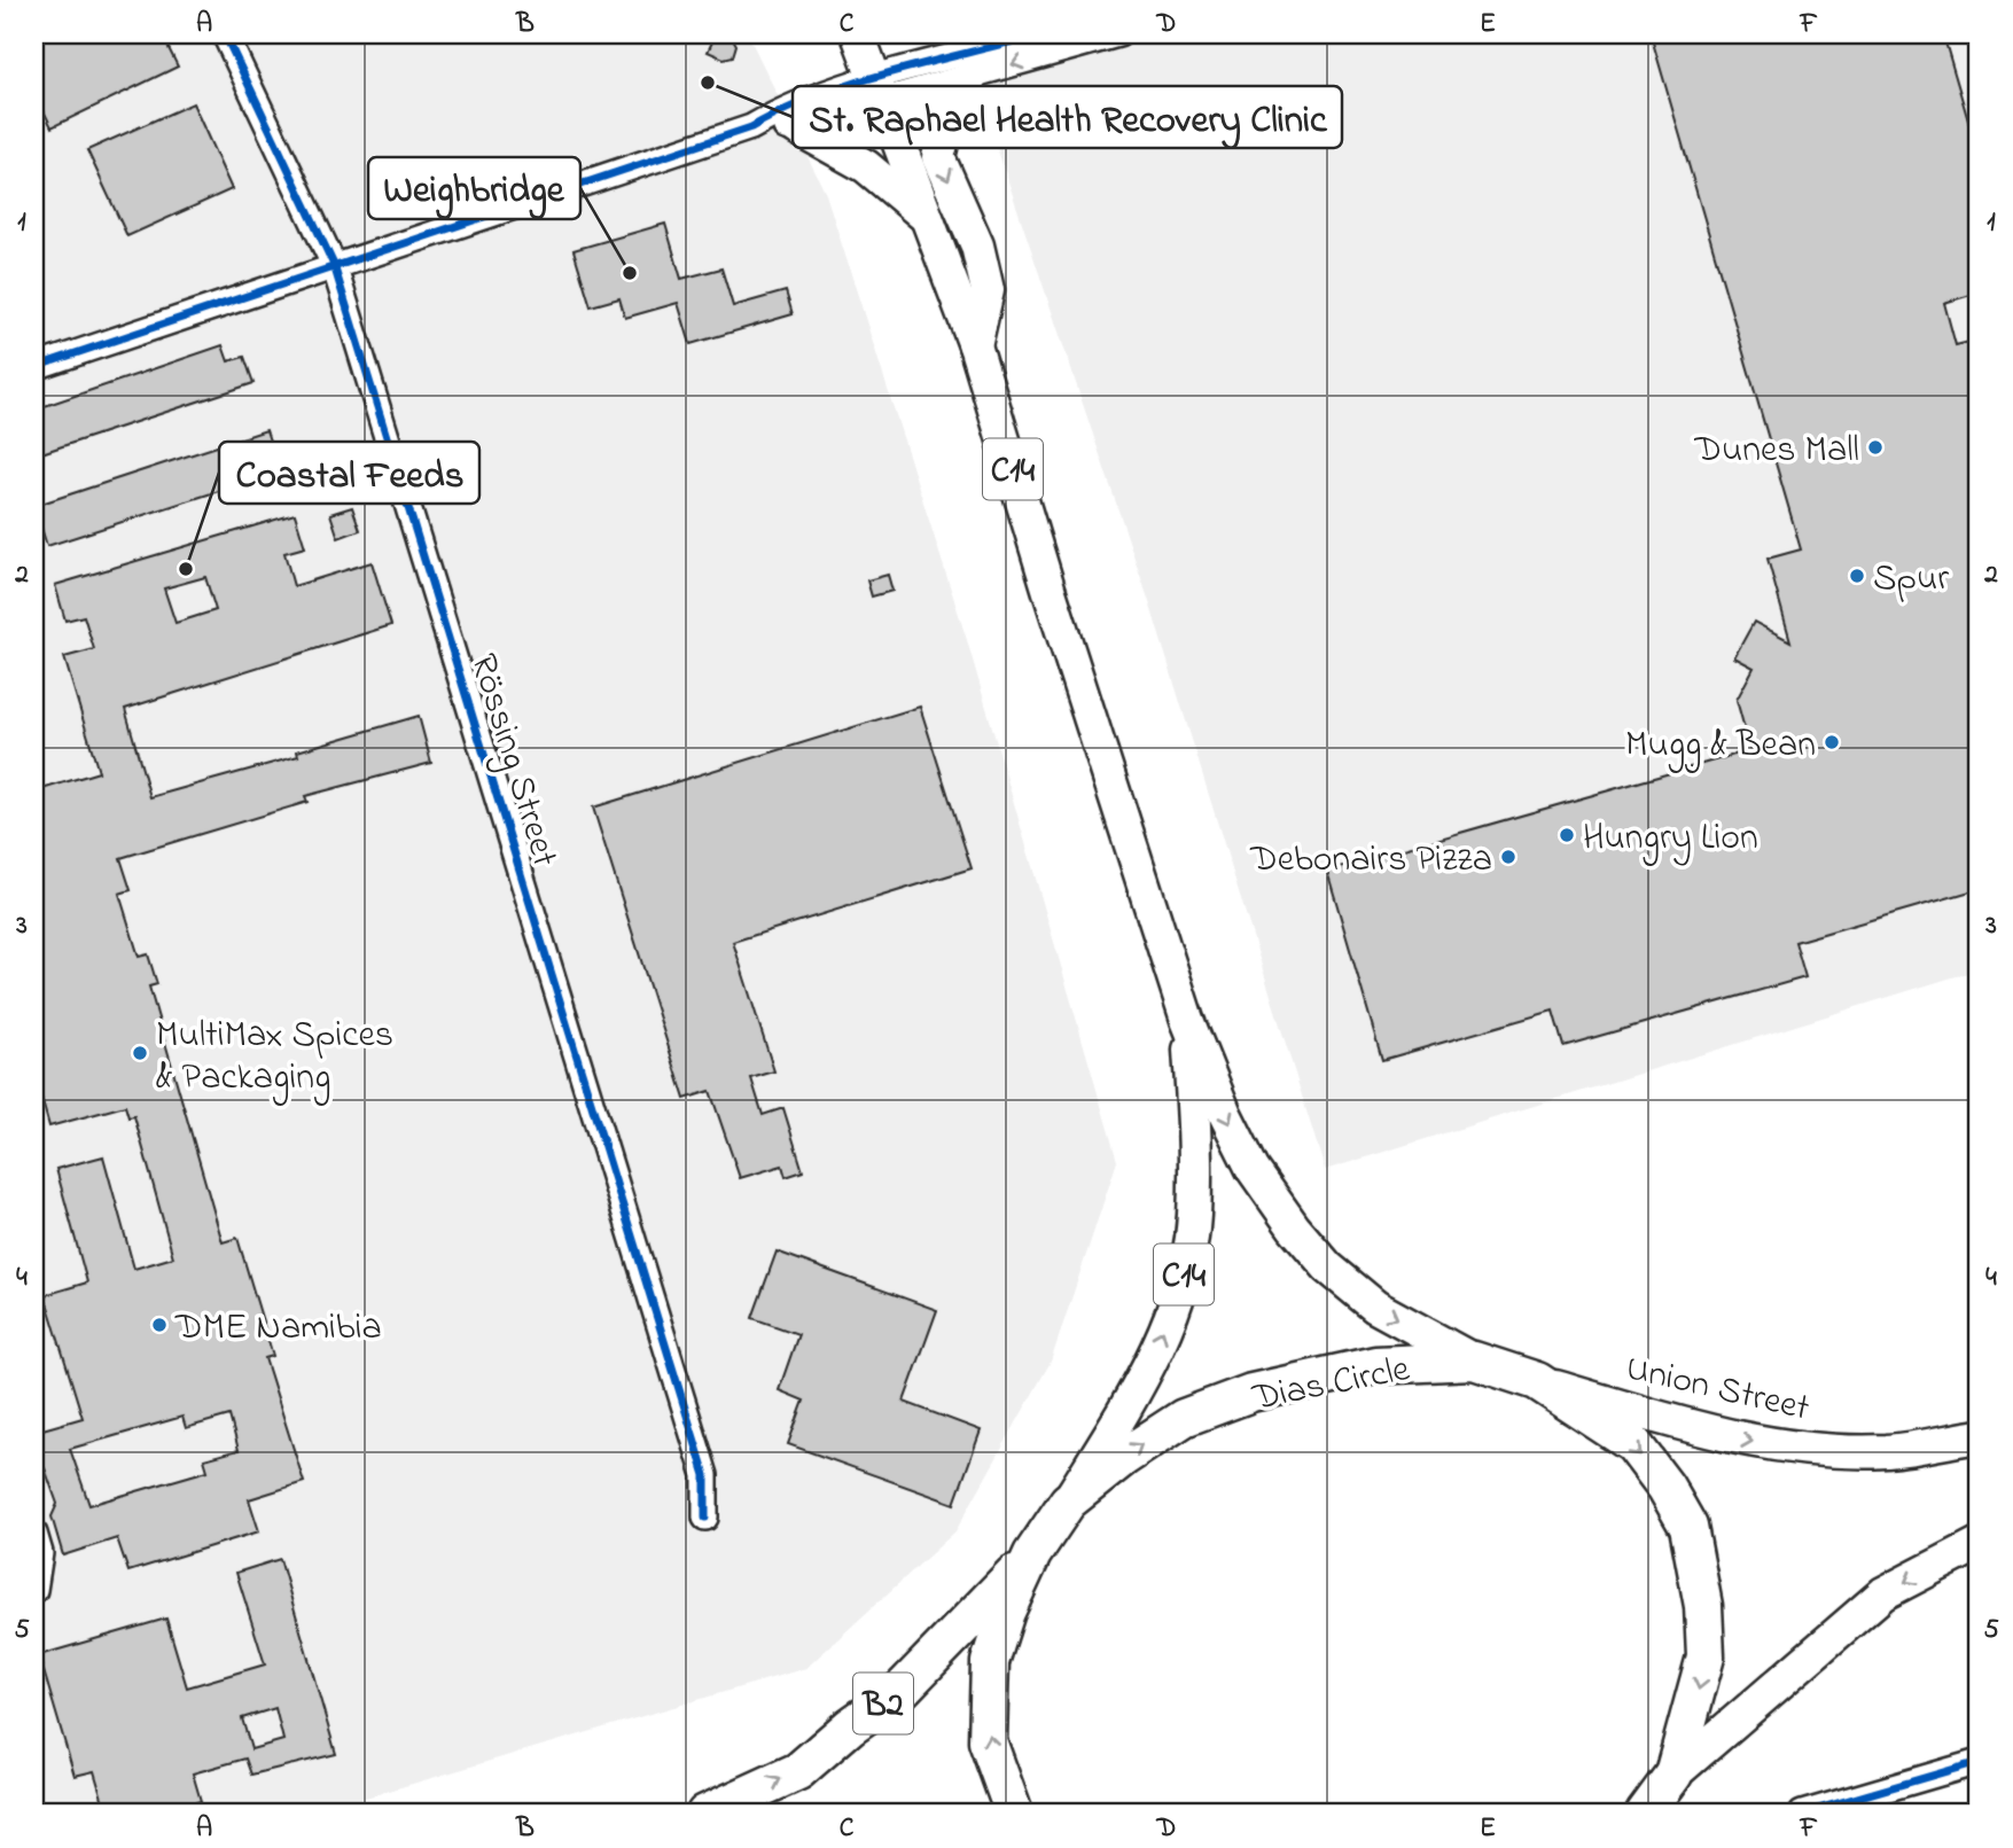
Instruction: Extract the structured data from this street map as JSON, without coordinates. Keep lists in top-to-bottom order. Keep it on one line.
{"streets":{"highway":["Dias Circle","B2"],"main road":["C14","Union Street"],"street":["Rössing Street"]},"crossings":[["C14","Dias Circle"],["Dias Circle","Union Street"],["Dias Circle","B2"]],"one_way":["Union Street"],"places":["St. Raphael Health Recovery Clinic","Weighbridge","Dunes Mall","Coastal Feeds","Spur","Mugg & Bean","Hungry Lion","Debonairs Pizza","MultiMax Spices & Packaging","DME Namibia"],"grid":{"columns":["A","B","C","D","E","F"],"rows":["1","2","3","4","5"]}}
